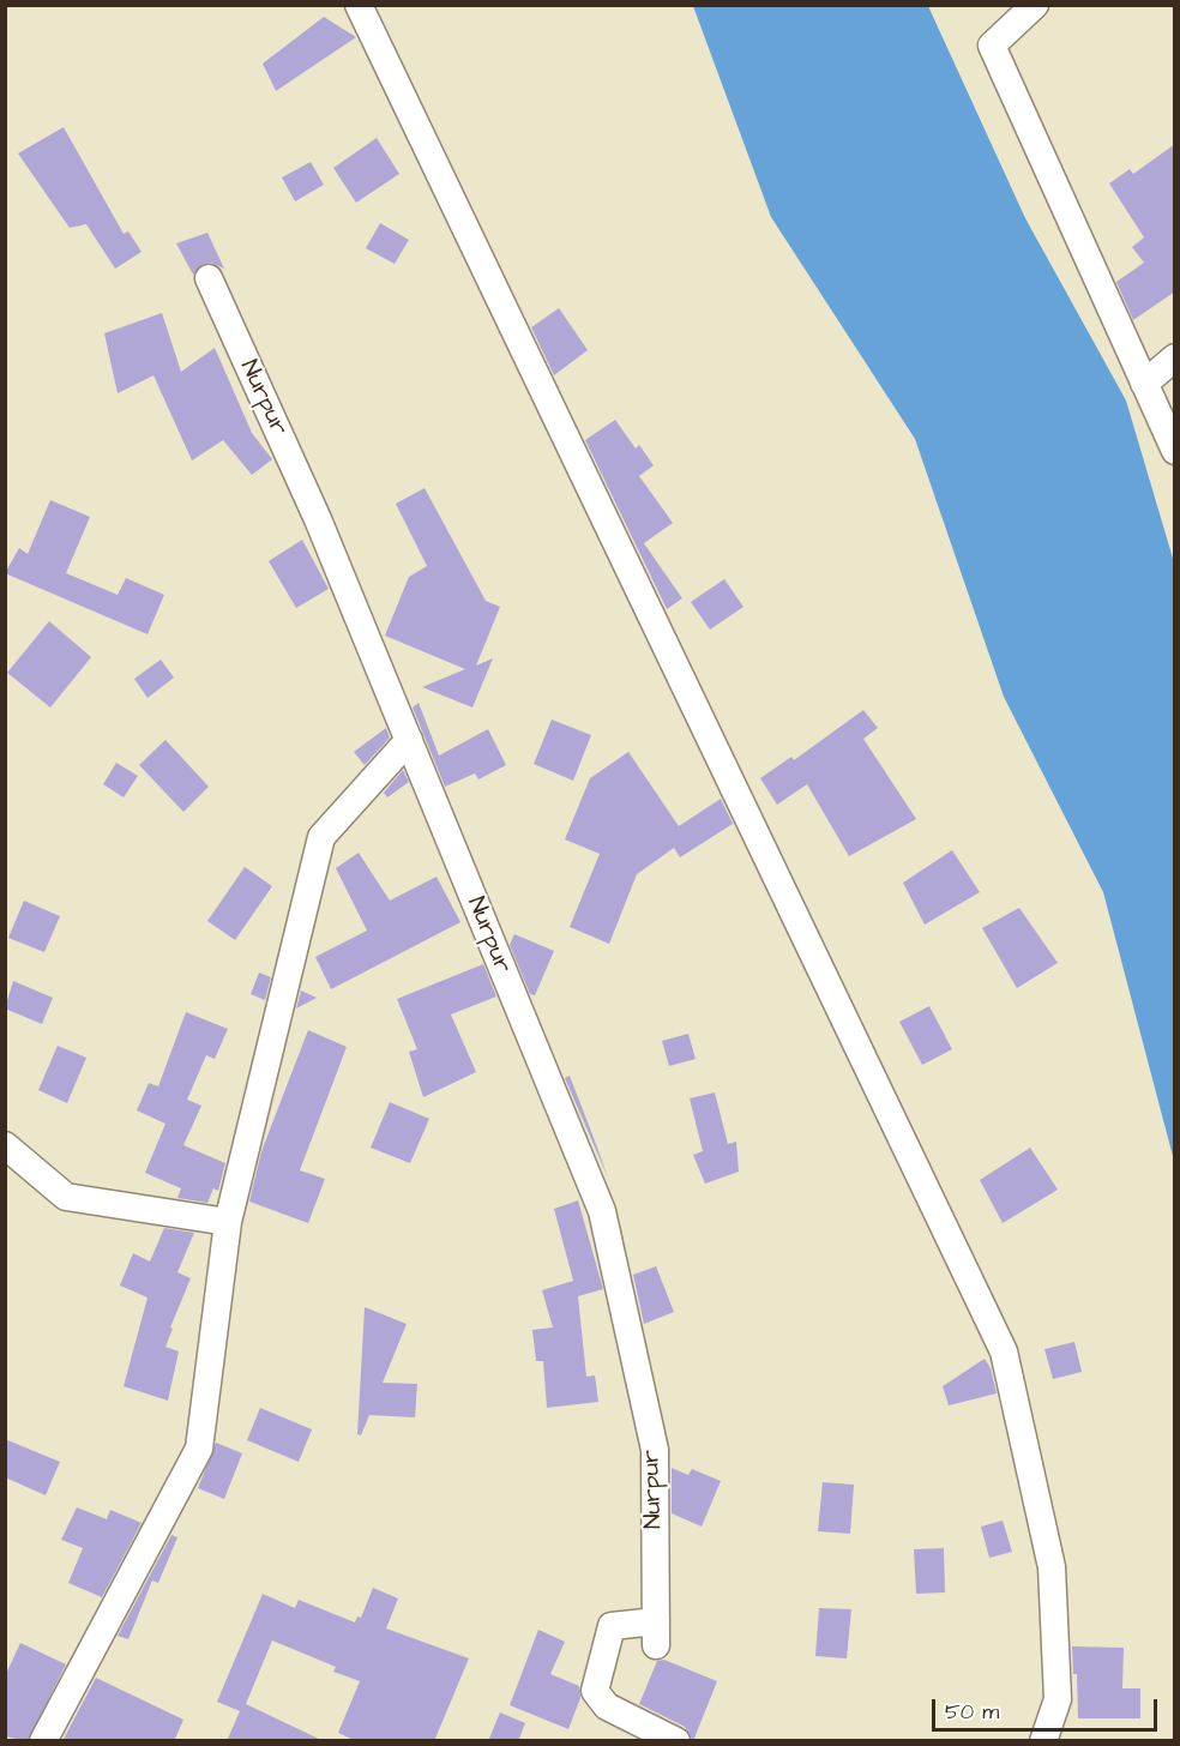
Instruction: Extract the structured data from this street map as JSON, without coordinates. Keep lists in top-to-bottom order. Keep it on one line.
{"streets":{"street":["Nurpur"]},"scale_bar":"50 m"}
